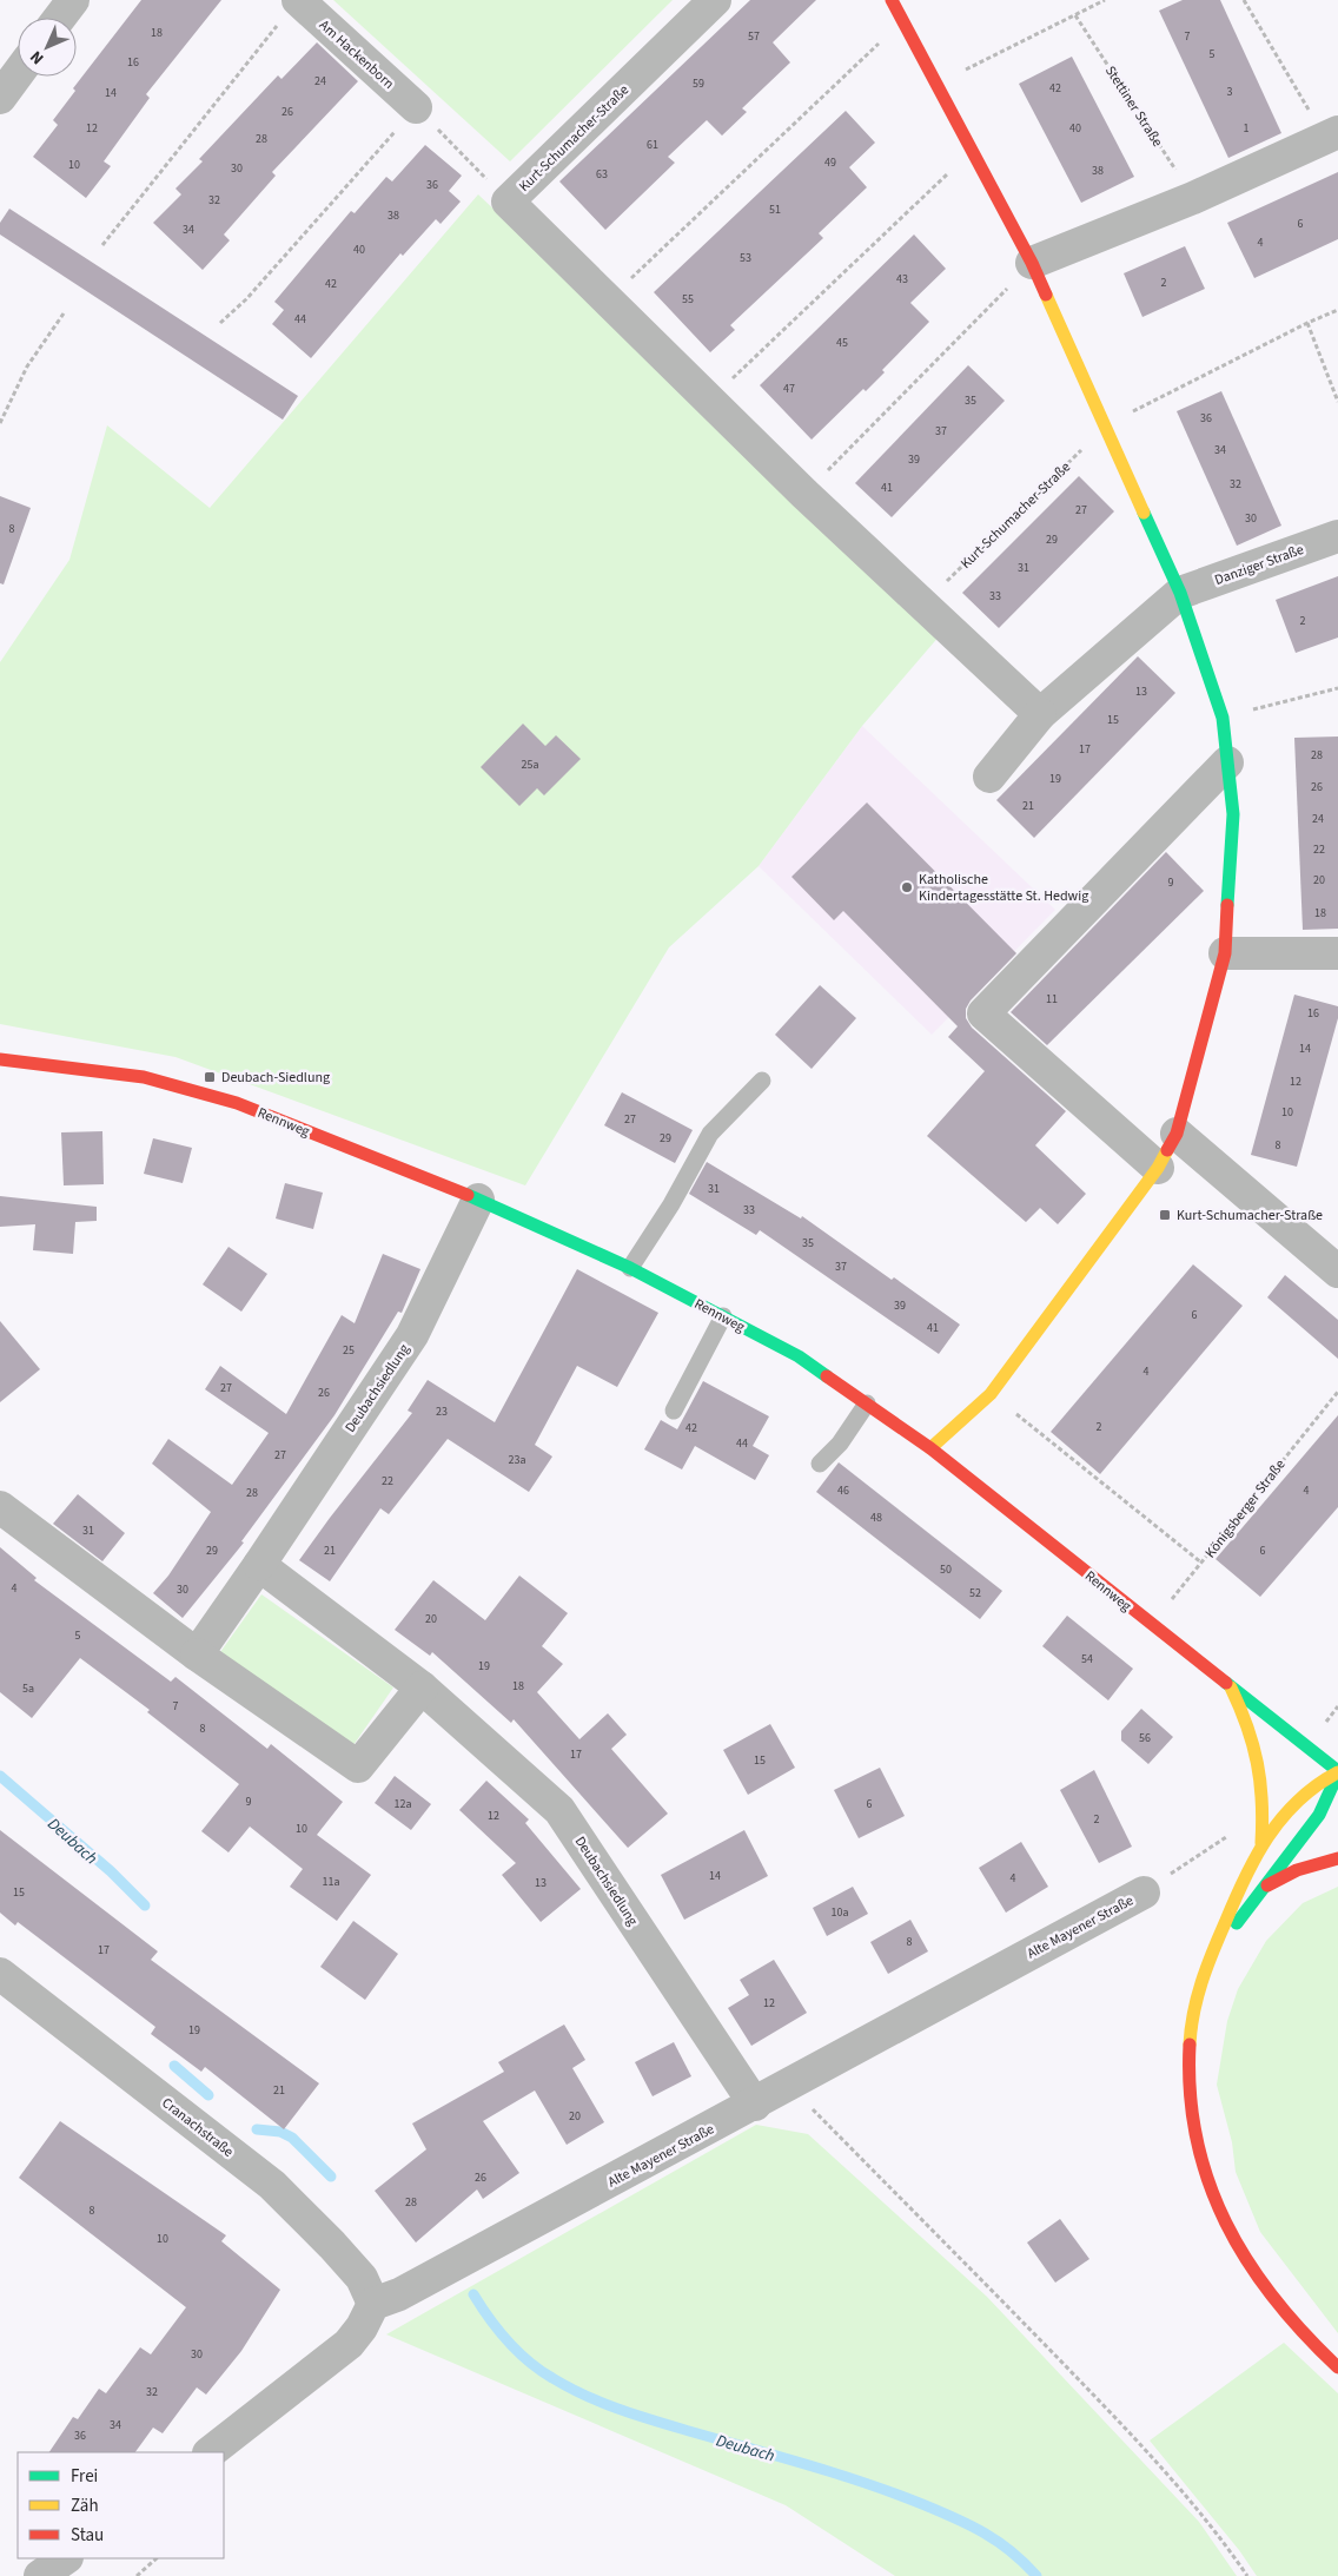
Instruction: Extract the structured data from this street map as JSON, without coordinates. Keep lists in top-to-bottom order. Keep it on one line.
{"streets":{"main road":["Rennweg"],"street":["Am Hackenborn","Kurt-Schumacher-Straße","Danziger Straße","Deubachsiedlung","Alte Mayener Straße","Cranachstraße"],"path":["Stettiner Straße","Königsberger Straße"]},"crossings":[["Rennweg","Deubachsiedlung"],["Rennweg","Königsberger Straße"],["Deubachsiedlung","Alte Mayener Straße"],["Alte Mayener Straße","Cranachstraße"]],"water":["Deubach"],"places":{"other":["Katholische Kindertagesstätte St. Hedwig"],"transit":["Deubach-Siedlung","Kurt-Schumacher-Straße"]},"house_numbers":["18","57","7","5","16","24","59","42","3","14","26","12","40","1","28","61","49","10","30","38","63","36","32","51","38","6","34","4","40","53","43","2","42","55","44","45","47","35","36","37","34","39","32","41","27","30","8","29","31","33","2","13","15","17","28","25a","19","26","21","24","22","20","9","18","11","16","14","12","10","27","29","8","31","33","35","37","39","6","41","25","4","27","26","23","2","42","44","27","23a","22","46","4","28","48","31","29","21","6","50","4","30","52","20","5","54","19","18","5a","7","8","56","17","15","9","12a","6","12","2","10","14","4","11a","13","15","10a","8","17","12","19","21","20","26","28","8","10","30","32","34","36"],"legend":["Frei","Zäh","Stau"],"north":"bottom left"}
